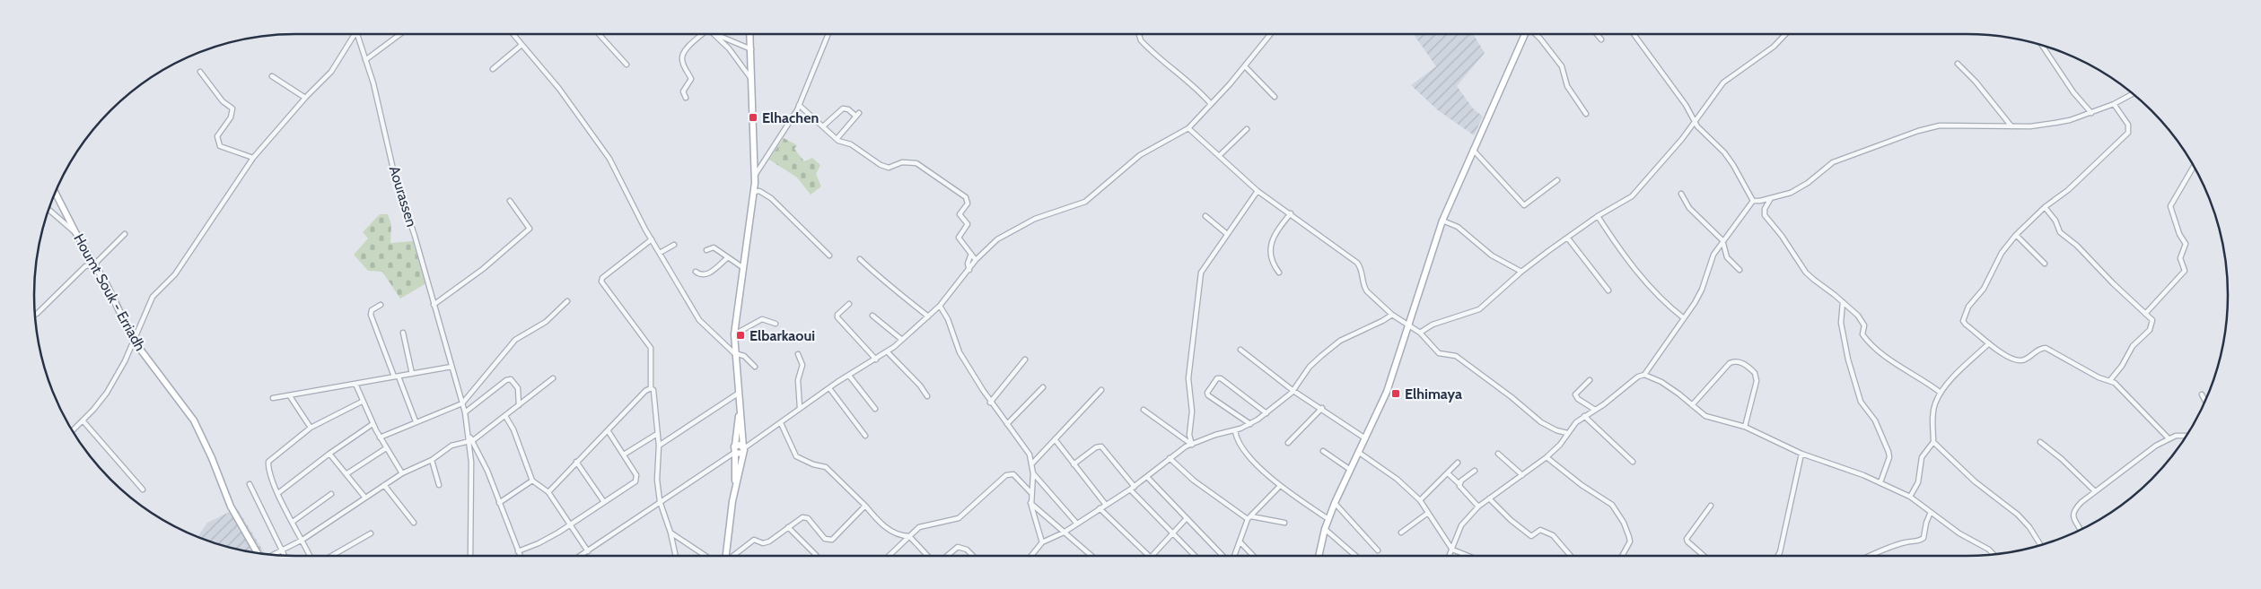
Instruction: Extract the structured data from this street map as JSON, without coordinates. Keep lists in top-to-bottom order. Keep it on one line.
{"streets":{"main road":["Houmt Souk - Erriadh"],"street":["Aourassen"]},"places":{"transit":["Elhachen","Elbarkaoui","Elhimaya"]}}
